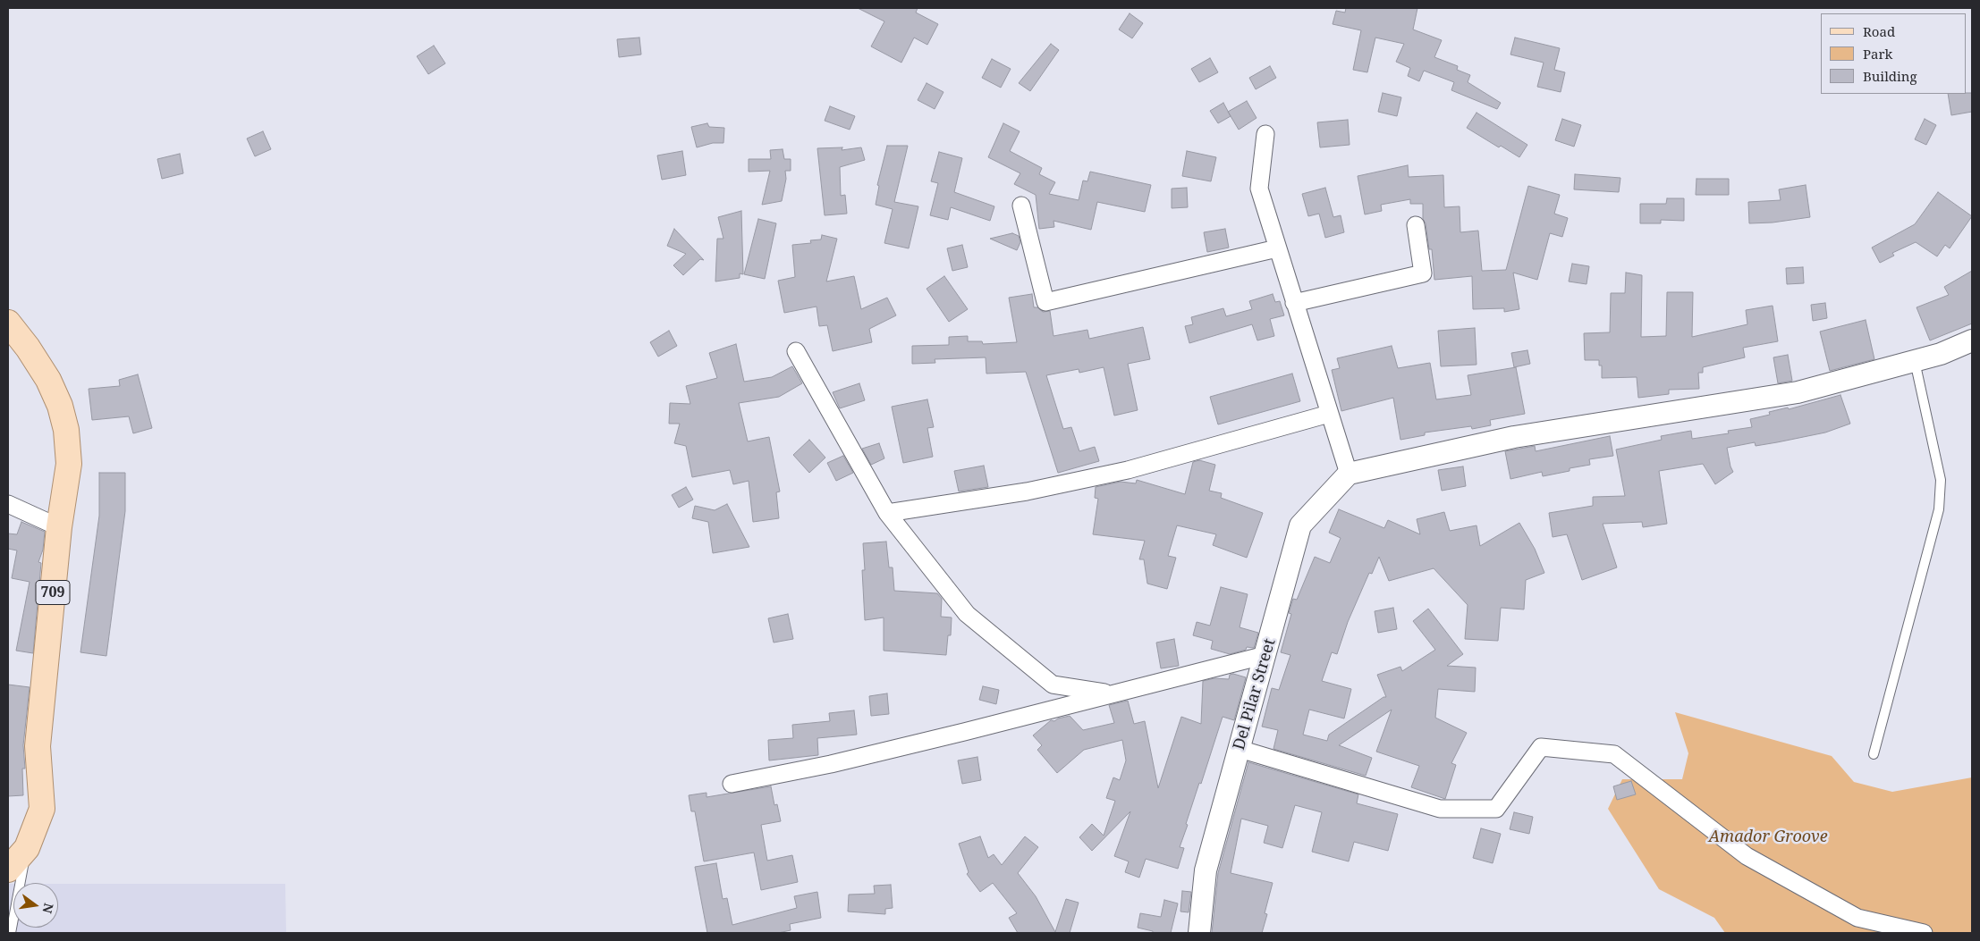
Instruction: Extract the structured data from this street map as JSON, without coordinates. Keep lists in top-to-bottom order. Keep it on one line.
{"streets":{"main road":["709"],"street":["Del Pilar Street"]},"parks":["Amador Groove"],"legend":["Road","Park","Building"],"north":"right"}
